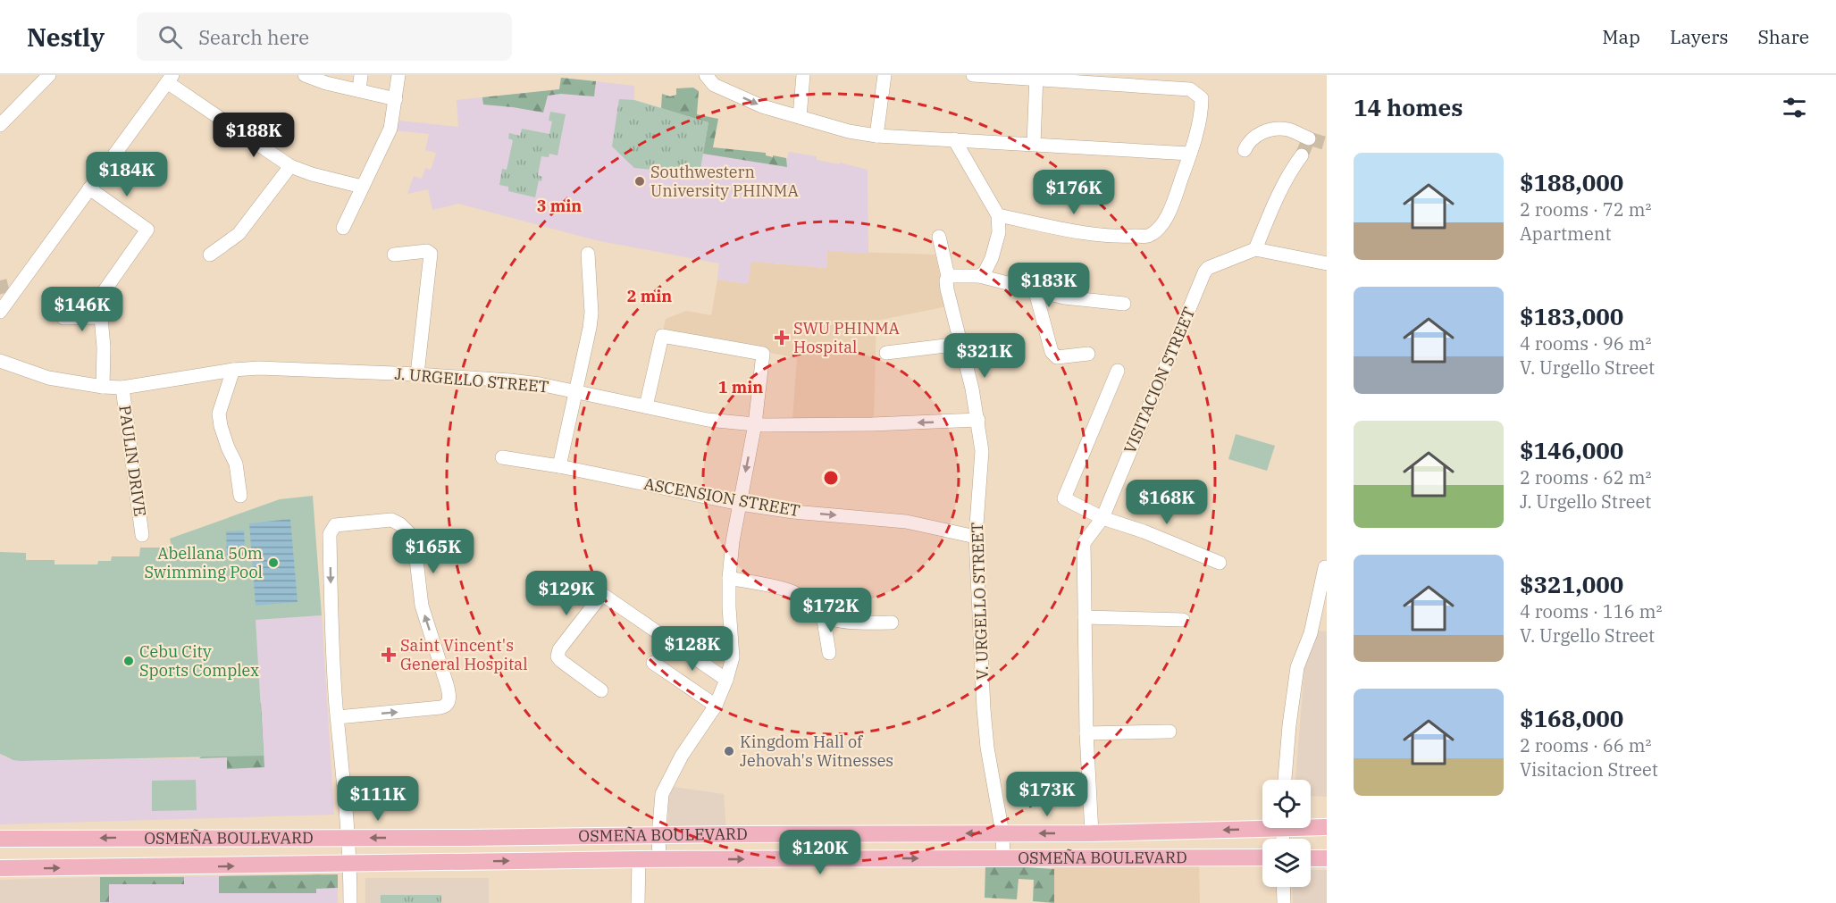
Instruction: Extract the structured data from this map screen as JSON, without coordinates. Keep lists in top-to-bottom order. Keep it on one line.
{"streets":{"main road":["OSMEÑA BOULEVARD"],"street":["J. URGELLO STREET","VISITACION STREET","PAULIN DRIVE","ASCENSION STREET","V. URGELLO STREET"]},"crossings":[["J. URGELLO STREET","PAULIN DRIVE"],["J. URGELLO STREET","V. URGELLO STREET"],["VISITACION STREET","OSMEÑA BOULEVARD"],["ASCENSION STREET","V. URGELLO STREET"],["V. URGELLO STREET","OSMEÑA BOULEVARD"]],"places":{"other":["Southwestern University PHINMA","Abellana 50m Swimming Pool","Cebu City Sports Complex","Kingdom Hall of Jehovah's Witnesses"],"health":["SWU PHINMA Hospital","Saint Vincent's General Hospital"]},"page":{"header":"Nestly","search":"Search here","nav":["Map","Layers","Share"],"heading":"14 homes","price":["$188K","$184K","$176K","$183K","$146K","$321K","$168K","$165K","$129K","$172K","$128K","$173K","$111K","$120K"],"list":[{"name":"$188,000","note":"2 rooms · 72 m² · Apartment"},{"name":"$183,000","note":"4 rooms · 96 m² · V. Urgello Street"},{"name":"$146,000","note":"2 rooms · 62 m² · J. Urgello Street"},{"name":"$321,000","note":"4 rooms · 116 m² · V. Urgello Street"},{"name":"$168,000","note":"2 rooms · 66 m² · Visitacion Street"}]},"rings":["3 min","2 min","1 min"]}
